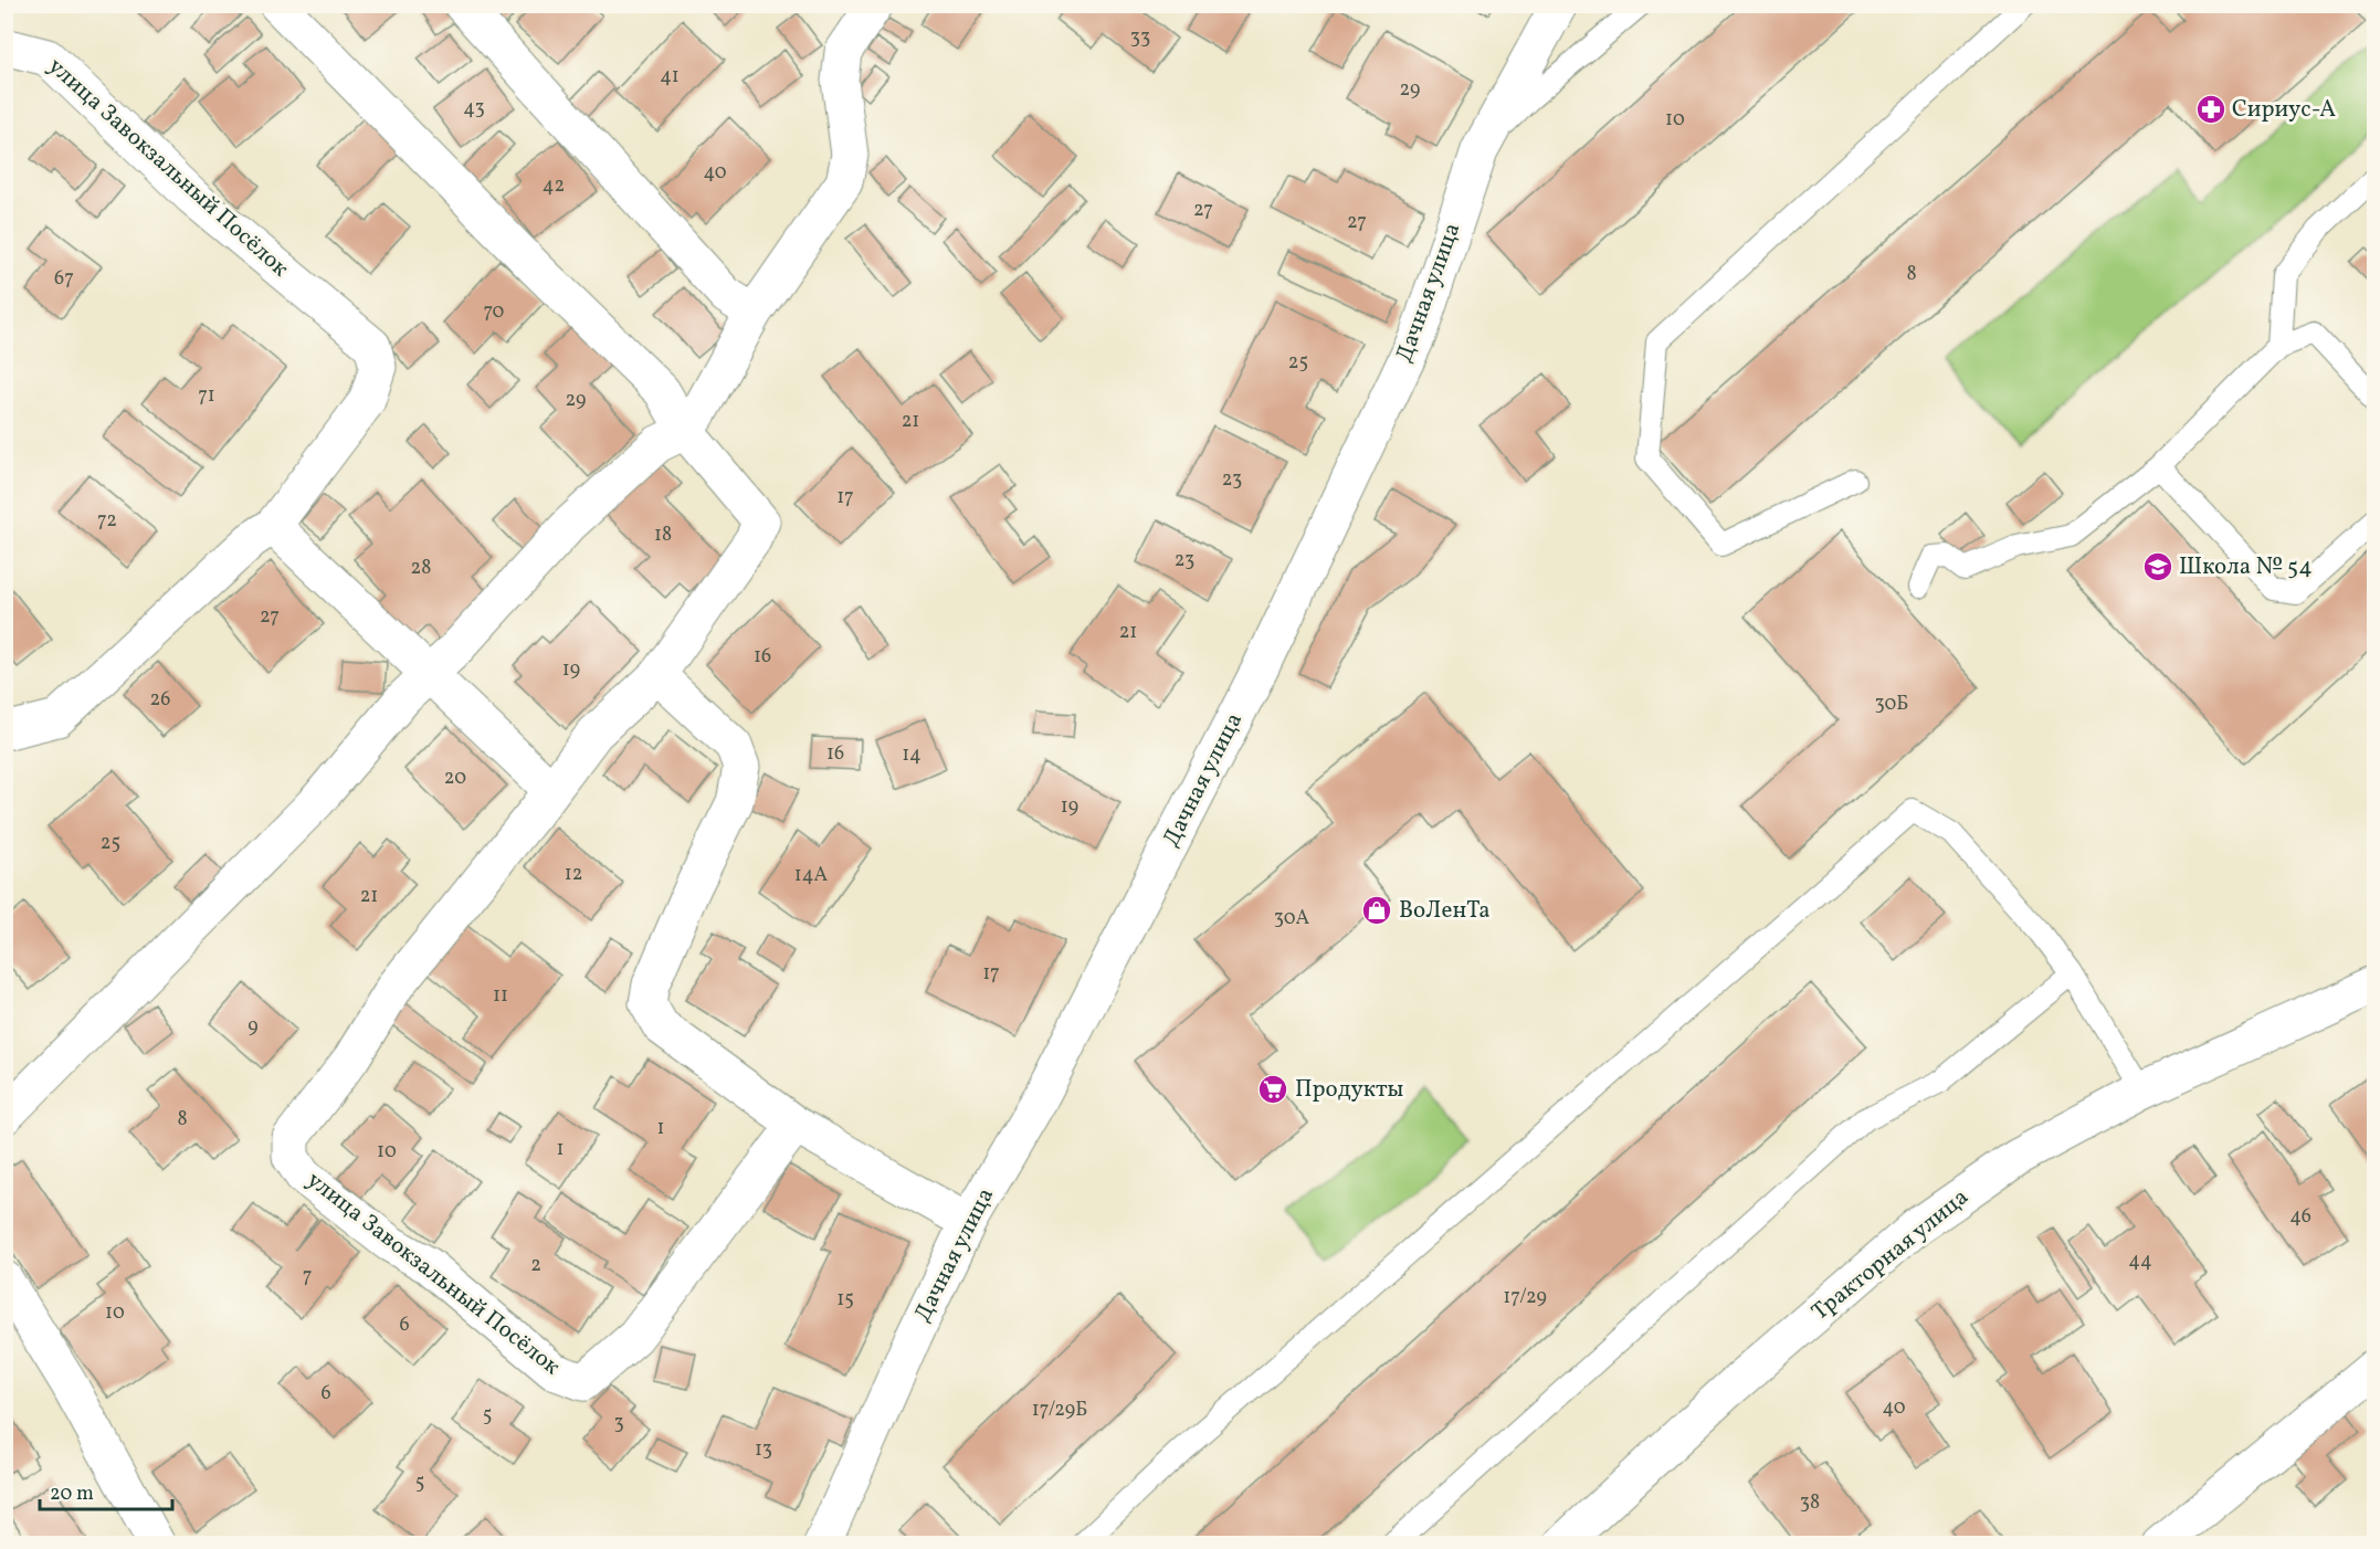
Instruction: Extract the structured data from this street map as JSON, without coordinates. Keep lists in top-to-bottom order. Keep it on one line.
{"streets":{"street":["улица Завокзальный Посёлок","Дачная улица","Тракторная улица"]},"places":{"pharmacy":["Сириус-А"],"school or university":["Школа № 54"],"shop":["ВоЛенТа"],"supermarket":["Продукты"]},"house_numbers":["33","41","29","43","10","40","42","27","27","8","67","70","25","71","29","21","23","17","72","18","23","28","27","21","16","19","26","30Б","16","14","20","19","25","12","14А","21","30А","17","11","9","8","1","1","10","46","44","2","7","17/29","15","10","6","6","40","17/29Б","5","3","13","5","38"],"scale_bar":"20 m"}
